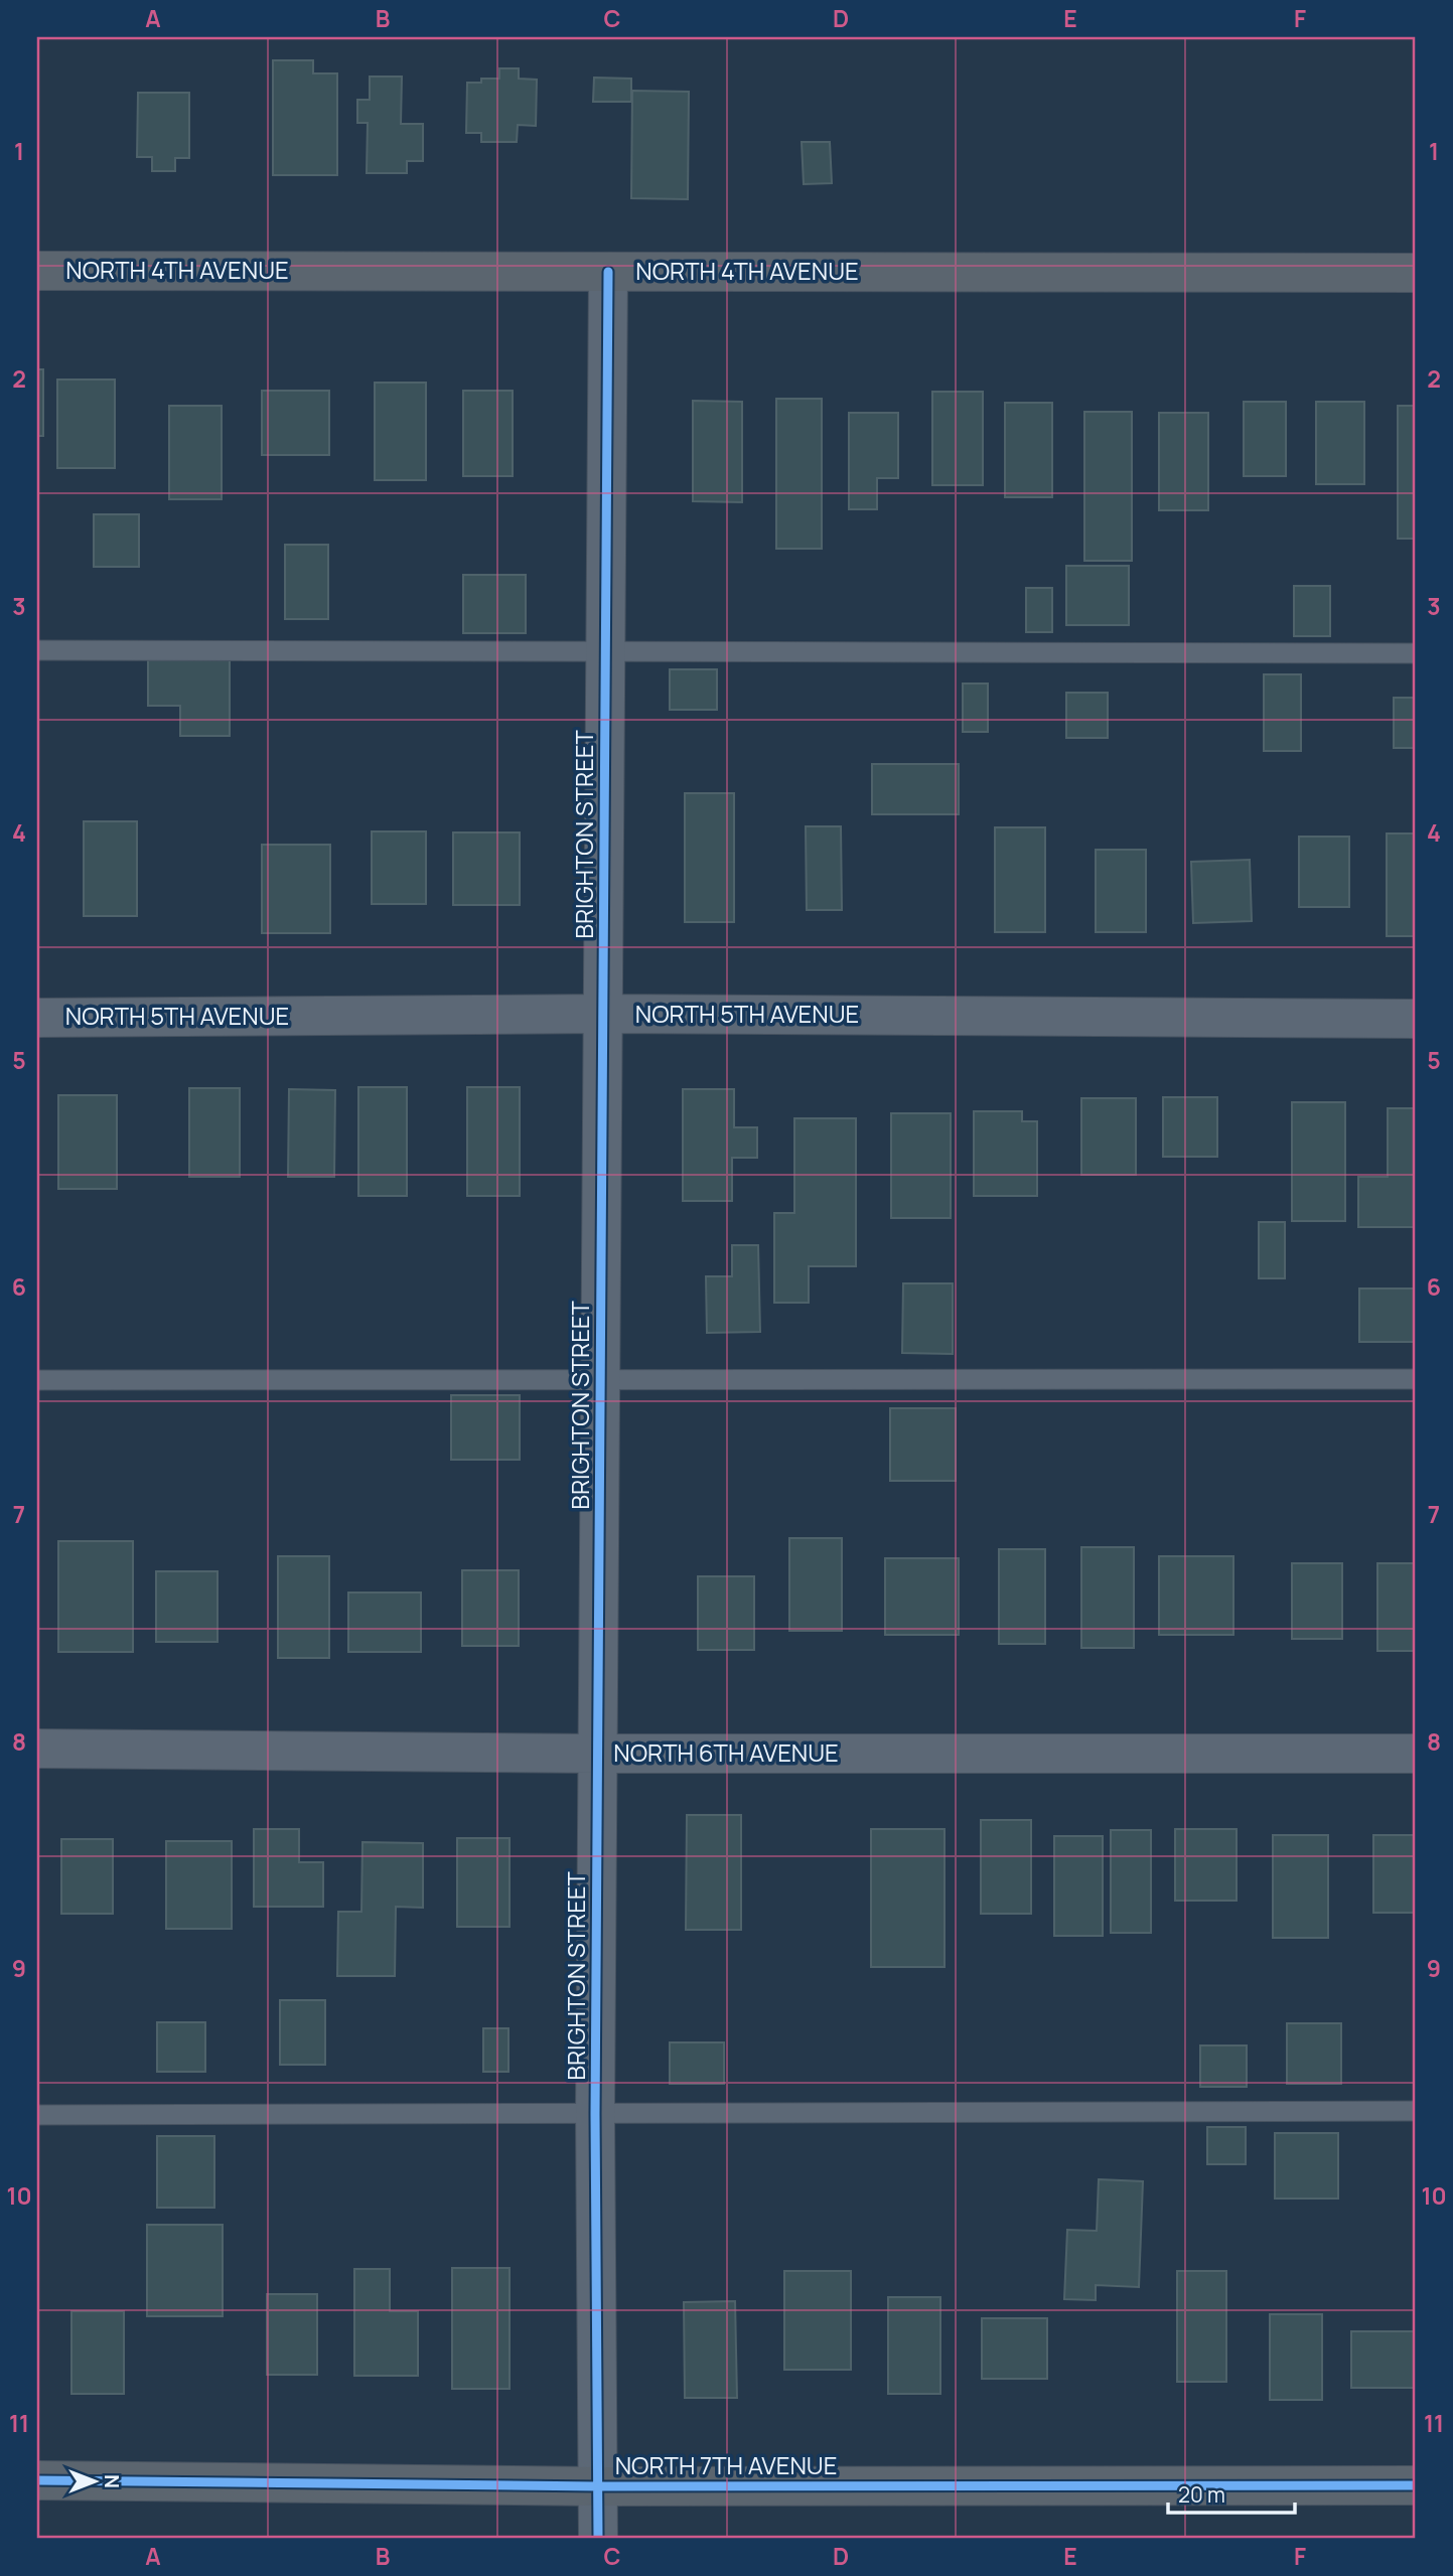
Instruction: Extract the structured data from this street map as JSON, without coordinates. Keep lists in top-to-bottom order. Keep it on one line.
{"streets":{"street":["NORTH 4TH AVENUE","BRIGHTON STREET","NORTH 5TH AVENUE","NORTH 6TH AVENUE","NORTH 7TH AVENUE"]},"crossings":[["NORTH 4TH AVENUE","BRIGHTON STREET"],["BRIGHTON STREET","NORTH 5TH AVENUE"],["BRIGHTON STREET","NORTH 6TH AVENUE"],["BRIGHTON STREET","NORTH 7TH AVENUE"]],"scale_bar":"20 m","north":"right","grid":{"columns":["A","B","C","D","E","F"],"rows":["1","2","3","4","5","6","7","8","9","10","11"]}}
